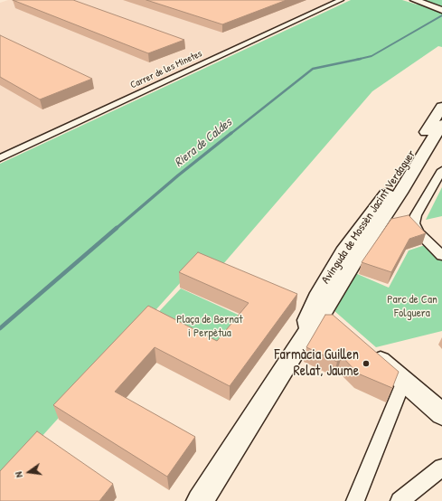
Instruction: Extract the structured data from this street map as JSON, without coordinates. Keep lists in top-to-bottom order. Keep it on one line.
{"streets":{"main road":["Avinguda de Mossèn Jacint Verdaguer"],"street":["Carrer de les Minetes"]},"water":["Riera de Caldes"],"parks":["Parc de Can Folguera","Plaça de Bernat i Perpètua"],"places":["Farmàcia Guillen Relat, Jaume"],"north":"left"}
